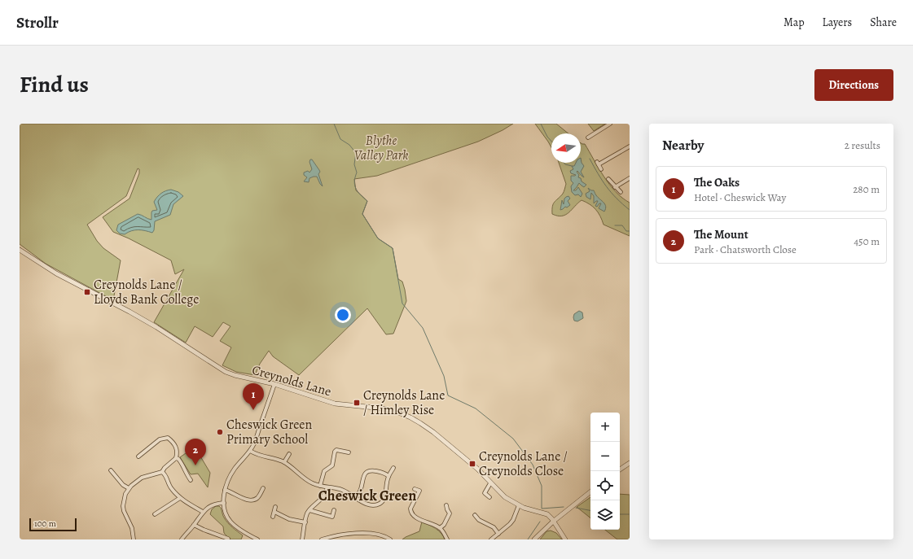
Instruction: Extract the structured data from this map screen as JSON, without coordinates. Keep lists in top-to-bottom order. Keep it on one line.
{"streets":{"street":["Creynolds Lane"]},"districts":["Cheswick Green"],"parks":["Blythe Valley Park"],"places":{"transit":["Creynolds Lane / Lloyds Bank College","Creynolds Lane / Himley Rise","Creynolds Lane / Creynolds Close"],"other":["Cheswick Green Primary School"]},"scale_bar":"100 m","north":"left","page":{"header":"Strollr","nav":["Map","Layers","Share"],"title":"Find us","buttons":"Directions","heading":["Nearby","2 results"],"list":[{"mark":"1","name":"The Oaks","note":"Hotel · Cheswick Way","value":"280 m"},{"mark":"2","name":"The Mount","note":"Park · Chatsworth Close","value":"450 m"}],"pins":["1","2"],"map_buttons":["+","−"],"scale":"100 m"}}
